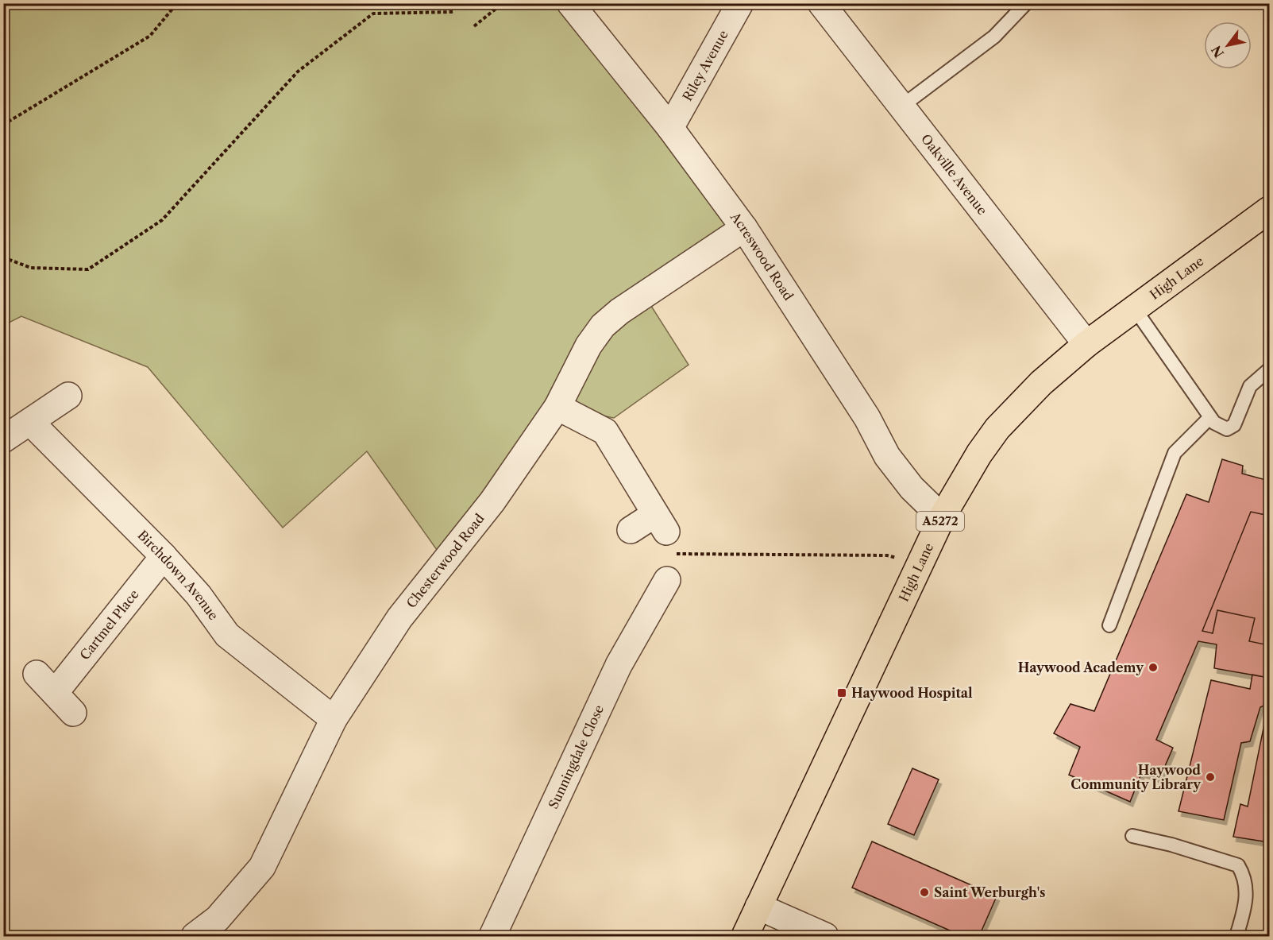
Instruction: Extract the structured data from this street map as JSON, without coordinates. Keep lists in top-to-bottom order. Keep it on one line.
{"streets":{"main road":["High Lane","A5272"],"street":["Riley Avenue","Oakville Avenue","Acreswood Road","Chesterwood Road","Birchdown Avenue","Cartmel Place","Sunningdale Close"]},"crossings":[["Riley Avenue","Acreswood Road"],["Oakville Avenue","High Lane"],["Acreswood Road","High Lane"],["Acreswood Road","Chesterwood Road"],["Chesterwood Road","Birchdown Avenue"],["Birchdown Avenue","Cartmel Place"]],"places":{"other":["Haywood Academy","Haywood Community Library","Saint Werburgh's"],"transit":["Haywood Hospital"]},"north":"bottom left"}
